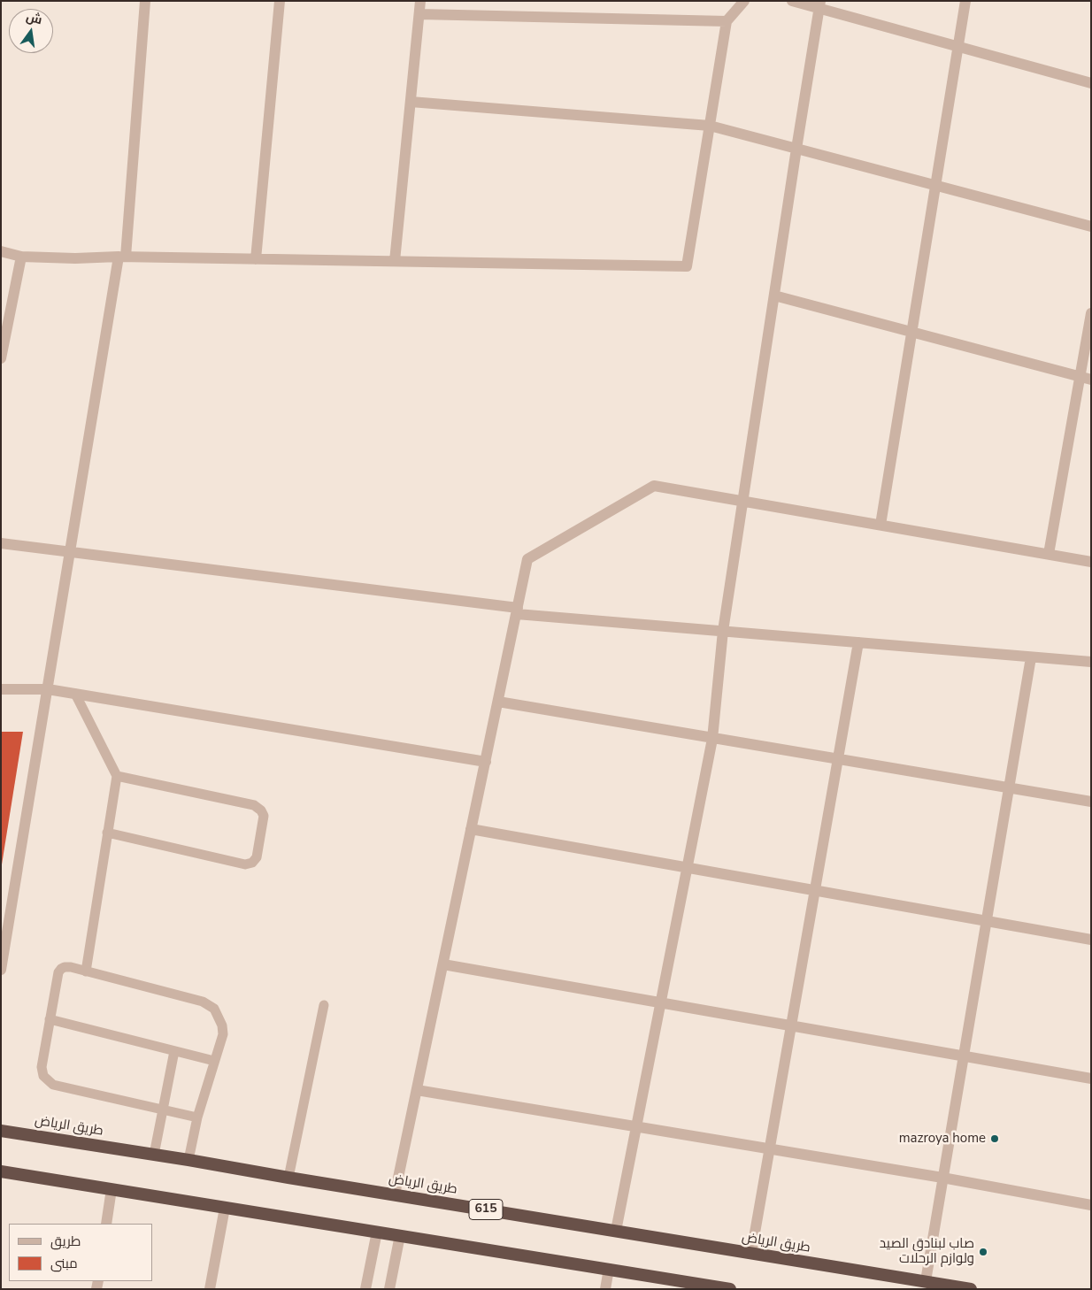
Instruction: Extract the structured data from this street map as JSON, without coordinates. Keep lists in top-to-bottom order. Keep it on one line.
{"streets":{"highway":["طريق الرياض","615"]},"places":["mazroya home","صاب لبنادق الصيد ولوازم الرحلات"],"legend":["طريق","مبنى"],"north":"top"}
